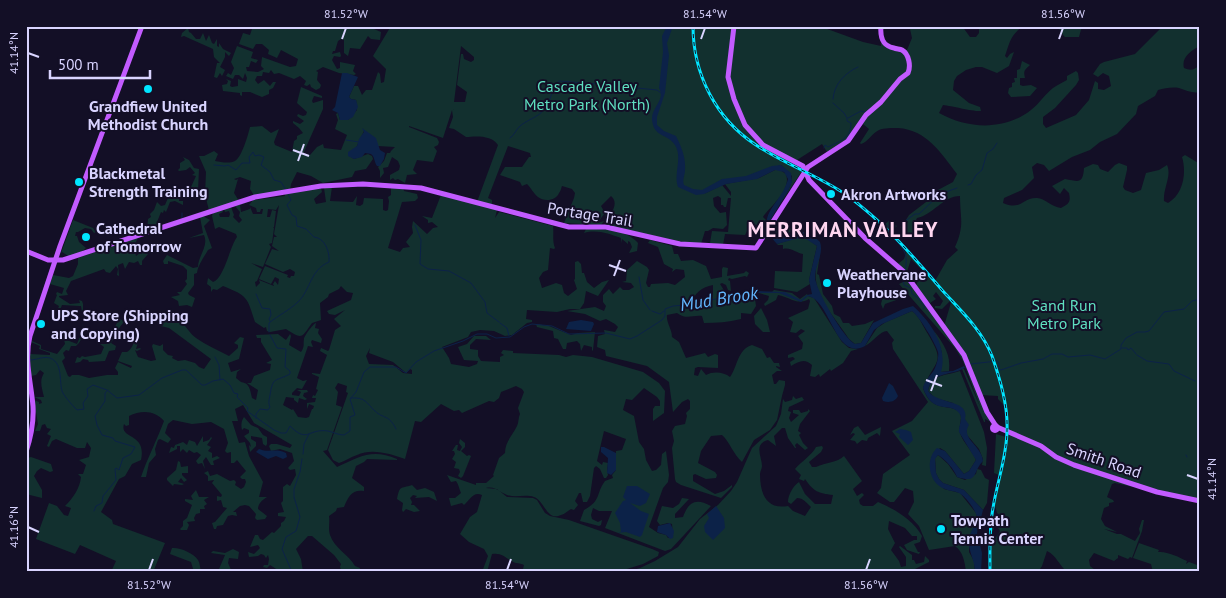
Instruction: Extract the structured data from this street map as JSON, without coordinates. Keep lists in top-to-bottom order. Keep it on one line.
{"streets":{"main road":["Portage Trail","Smith Road"]},"districts":["MERRIMAN VALLEY"],"water":["Mud Brook"],"parks":["Cascade Valley Metro Park (North)","Sand Run Metro Park"],"places":["Grandfiew United Methodist Church","Blackmetal Strength Training","Akron Artworks","Cathedral of Tomorrow","Weathervane Playhouse","UPS Store (Shipping and Copying)","Towpath Tennis Center"],"scale_bar":"500 m","coordinates":["81.52°W","81.54°W","81.56°W","41.14°N","41.16°N"]}
